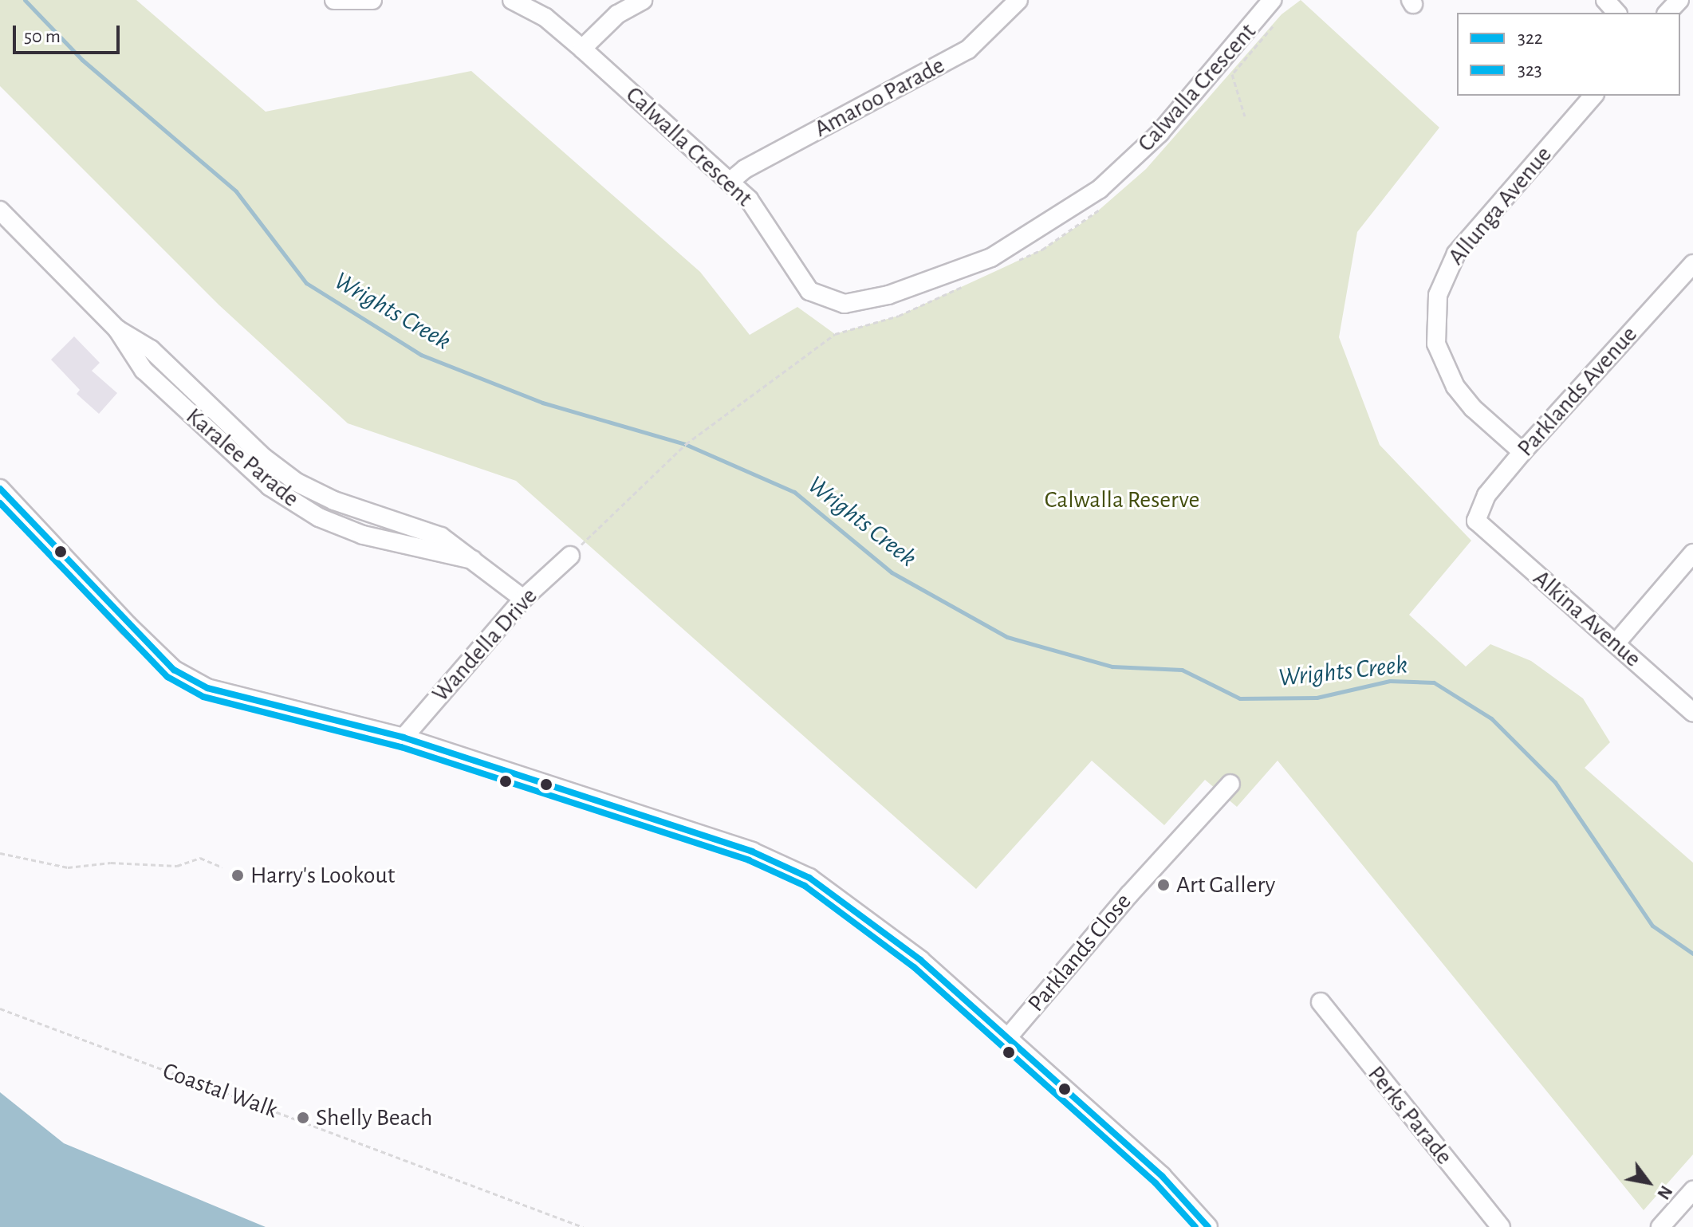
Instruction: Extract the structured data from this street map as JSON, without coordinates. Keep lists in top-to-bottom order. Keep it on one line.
{"streets":{"street":["Calwalla Crescent","Amaroo Parade","Allunga Avenue","Parklands Avenue","Karalee Parade","Alkina Avenue","Wandella Drive","Parklands Close","Perks Parade"],"path":["Coastal Walk"]},"crossings":[["Calwalla Crescent","Amaroo Parade"],["Allunga Avenue","Parklands Avenue"],["Parklands Avenue","Alkina Avenue"],["Karalee Parade","Wandella Drive"]],"water":["Wrights Creek"],"parks":["Calwalla Reserve"],"places":["Harry's Lookout","Art Gallery","Shelly Beach"],"lines":["transit line 322","transit line 323"],"legend":["322","323"],"scale_bar":"50 m","north":"bottom right"}
